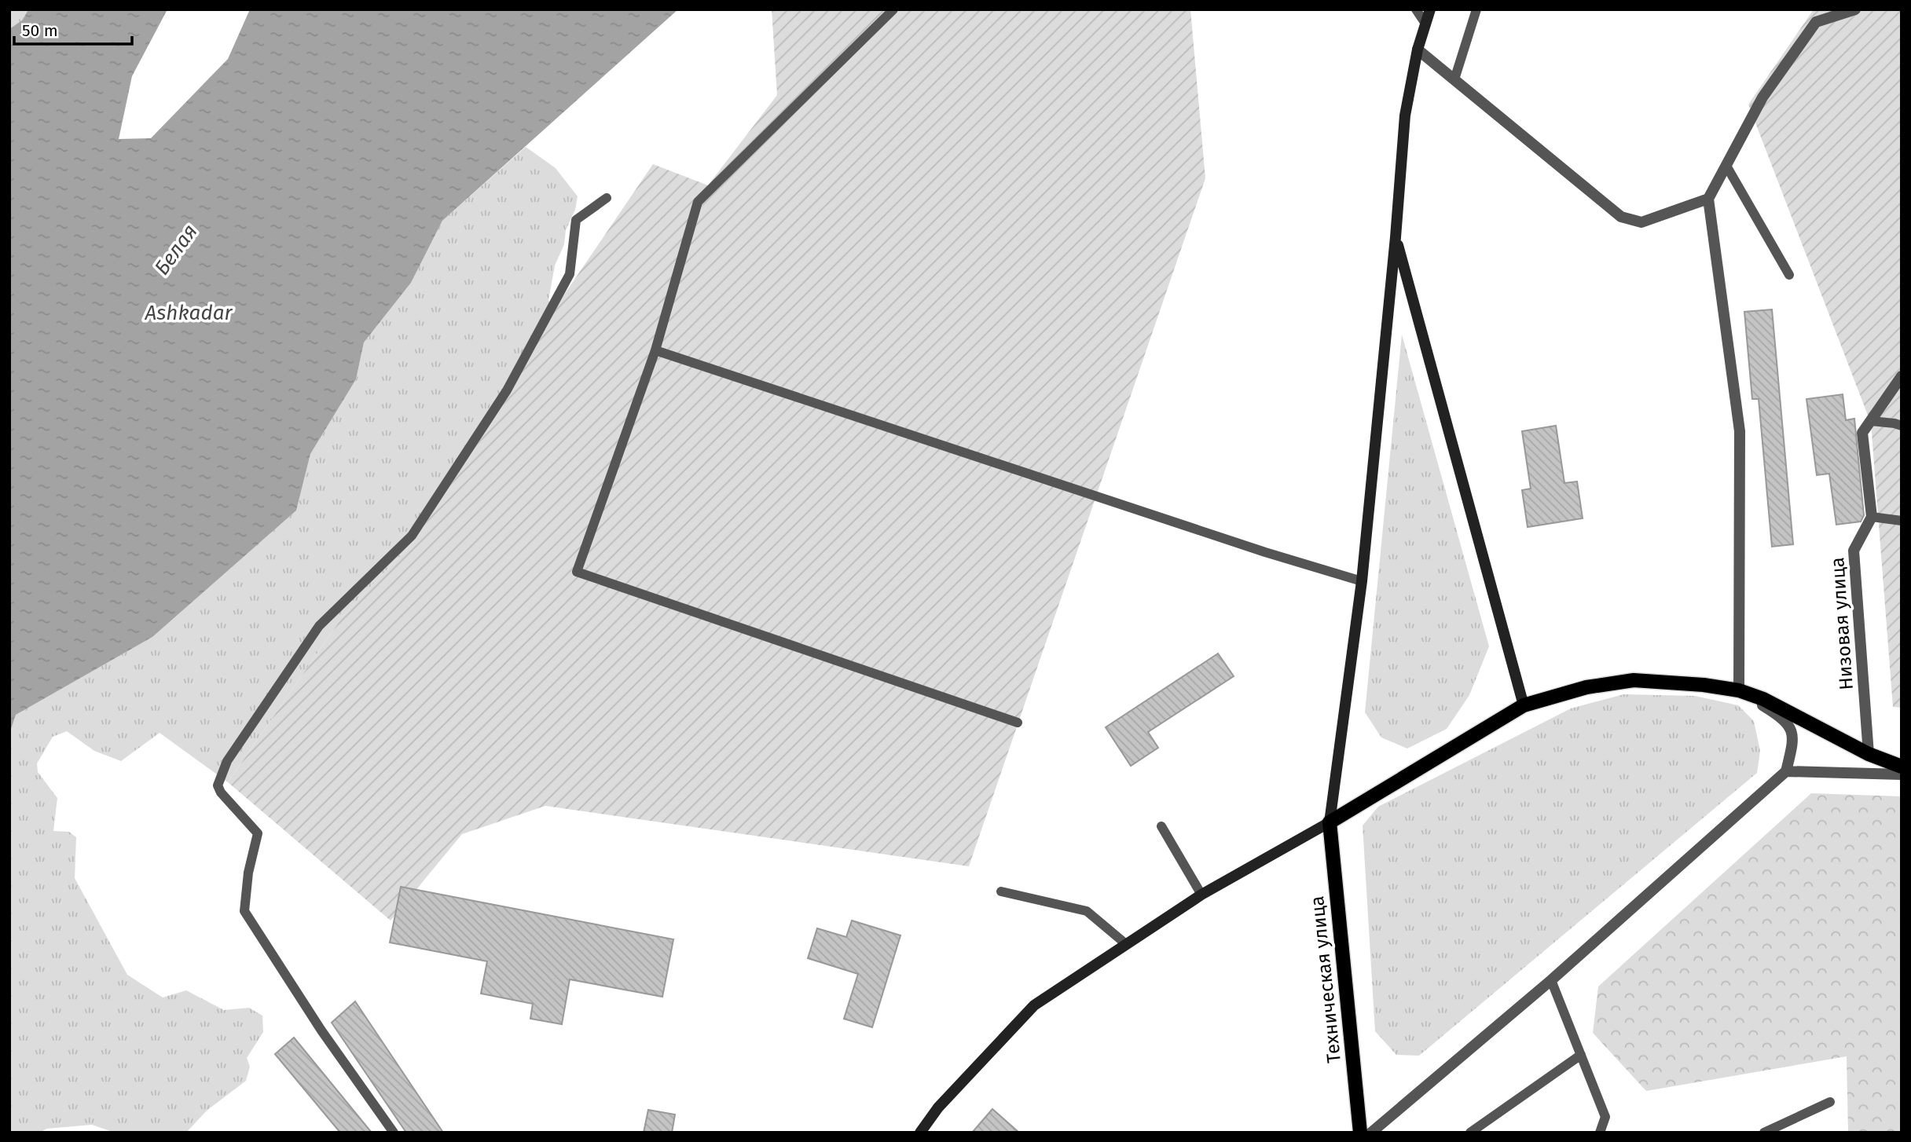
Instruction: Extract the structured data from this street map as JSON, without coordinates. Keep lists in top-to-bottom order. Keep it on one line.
{"streets":{"main road":["Техническая улица"],"street":["Низовая улица"]},"water":["Белая","Ashkadar"],"scale_bar":"50 m"}
